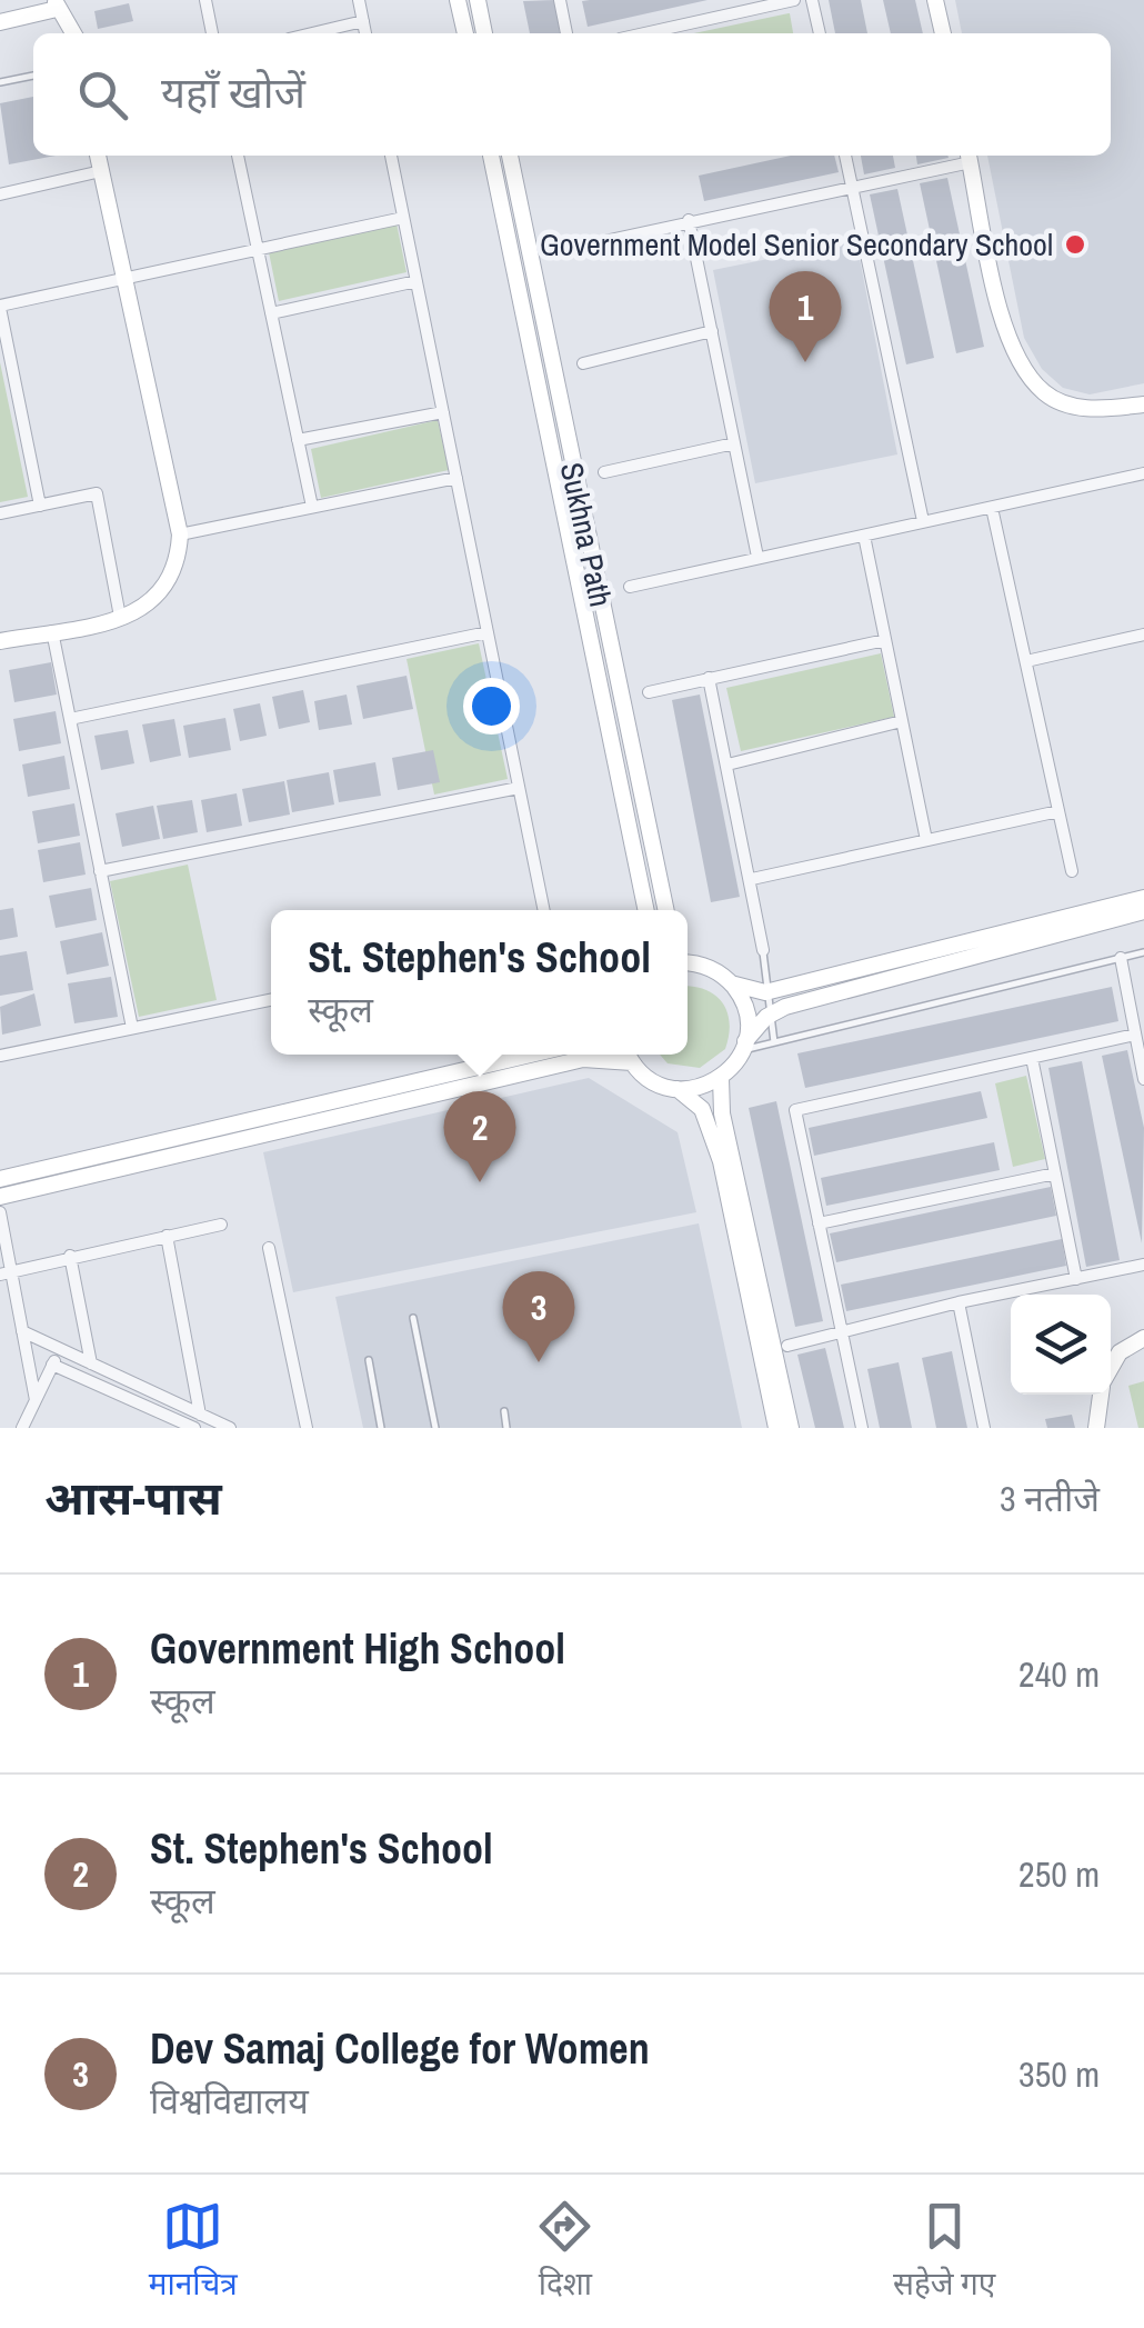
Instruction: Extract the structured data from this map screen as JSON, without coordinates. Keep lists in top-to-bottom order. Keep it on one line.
{"streets":{"main road":["Sukhna Path"]},"places":["Government Model Senior Secondary School"],"page":{"search":"यहाँ खोजें","pins":["1","2","3"],"popup":["St. Stephen's School","स्कूल"],"heading":["आस-पास","3 नतीजे"],"list":[{"mark":"1","name":"Government High School","note":"स्कूल","value":"240 m"},{"mark":"2","name":"St. Stephen's School","note":"स्कूल","value":"250 m"},{"mark":"3","name":"Dev Samaj College for Women","note":"विश्वविद्यालय","value":"350 m"}],"nav":["मानचित्र","दिशा","सहेजे गए"]}}
